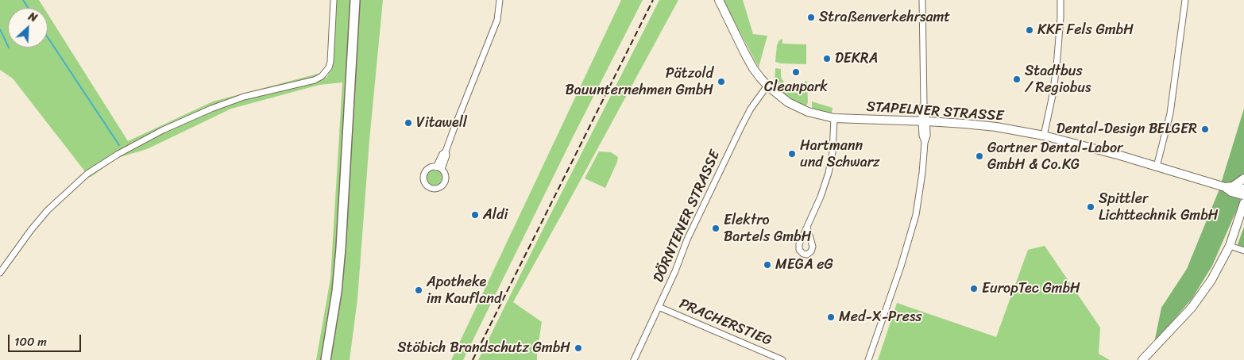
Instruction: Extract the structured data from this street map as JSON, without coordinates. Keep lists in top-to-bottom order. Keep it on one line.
{"streets":{"street":["STAPELNER STRASSE","DÖRNTENER STRASSE","PRACHERSTIEG"]},"crossings":[["STAPELNER STRASSE","DÖRNTENER STRASSE"],["DÖRNTENER STRASSE","PRACHERSTIEG"]],"places":["Straßenverkehrsamt","KKF Fels GmbH","DEKRA","Cleanpark","Stadtbus / Regiobus","Pätzold Bauunternehmen GmbH","Vitawell","Dental-Design BELGER","Hartmann und Schwarz","Gartner Dental-Labor GmbH & Co.KG","Spittler Lichttechnik GmbH","Aldi","Elektro Bartels GmbH","MEGA eG","EuropTec GmbH","Apotheke im Kaufland","Med-X-Press","Stöbich Brandschutz GmbH"],"scale_bar":"100 m","north":"top right"}
